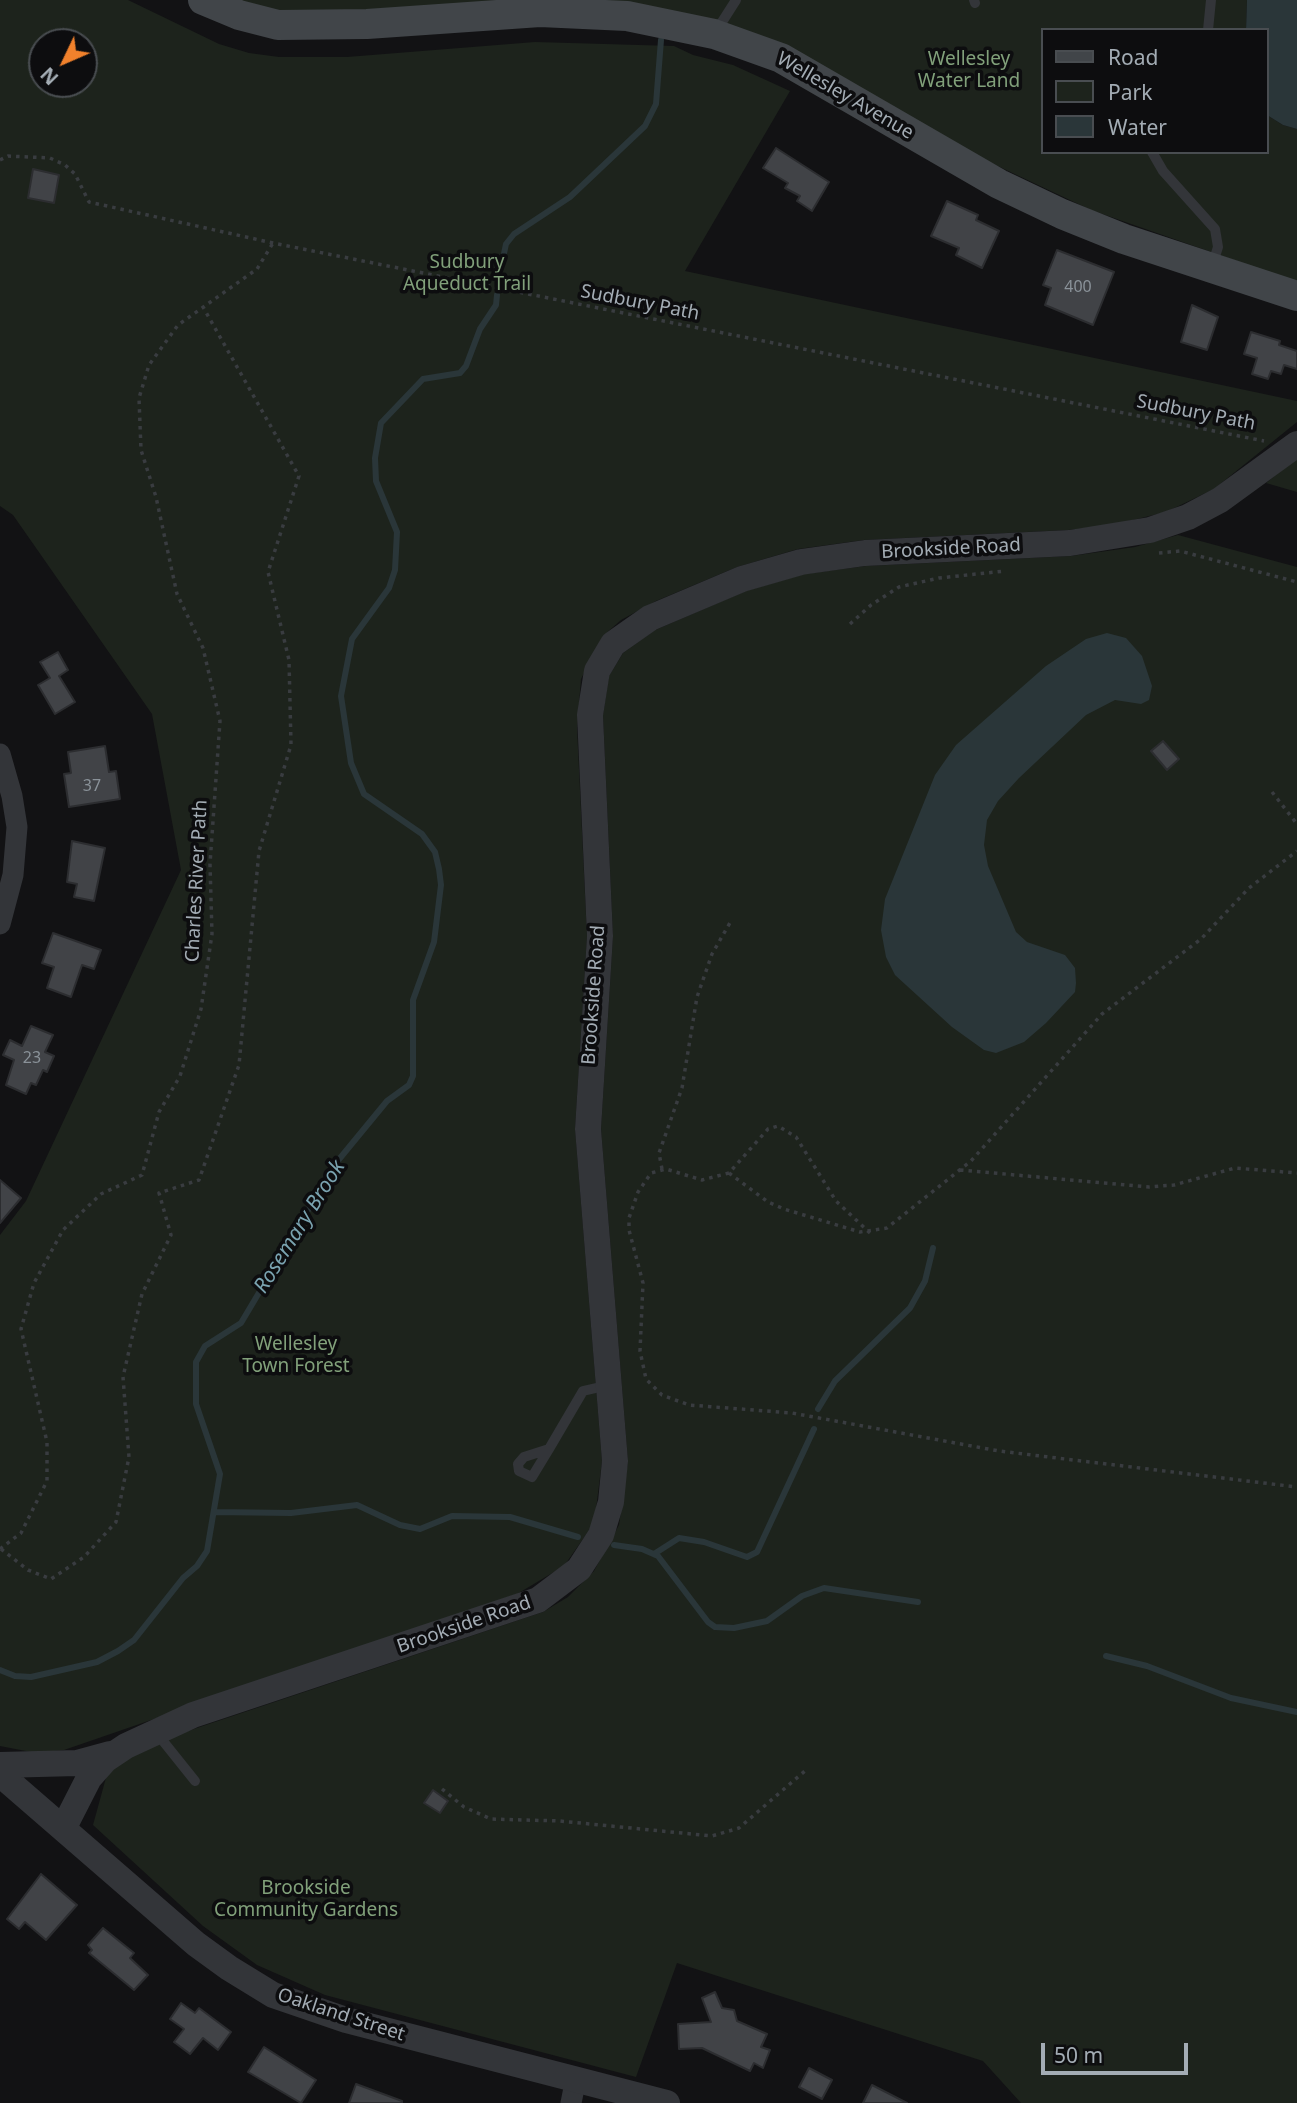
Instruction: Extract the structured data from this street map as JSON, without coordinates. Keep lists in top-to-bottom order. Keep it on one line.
{"streets":{"main road":["Wellesley Avenue"],"street":["Brookside Road","Oakland Street"],"path":["Sudbury Path","Charles River Path"]},"crossings":[["Sudbury Path","Brookside Road"],["Sudbury Path","Charles River Path"],["Brookside Road","Oakland Street"]],"water":["Rosemary Brook"],"parks":["Wellesley Water Land","Sudbury Aqueduct Trail","Wellesley Town Forest","Brookside Community Gardens"],"house_numbers":["400","37","23"],"legend":["Road","Park","Water"],"scale_bar":"50 m","north":"bottom left"}
